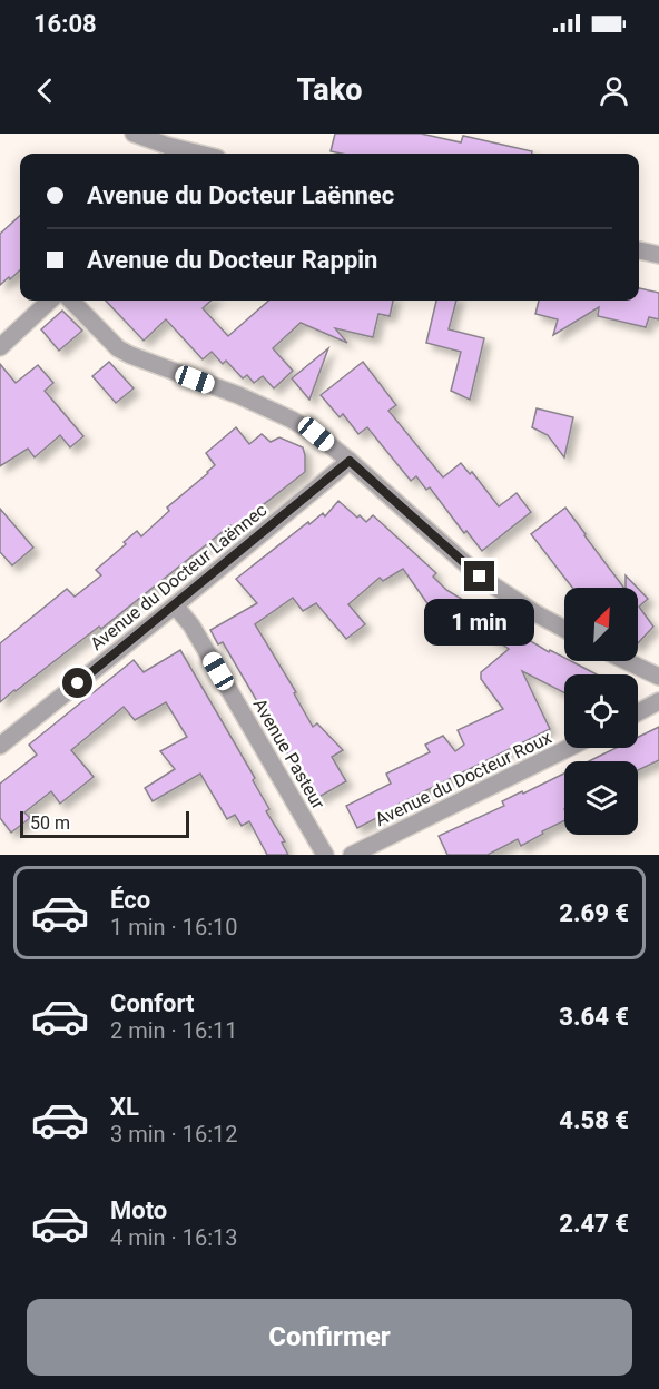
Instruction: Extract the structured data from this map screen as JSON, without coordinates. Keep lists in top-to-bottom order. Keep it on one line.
{"streets":{"street":["Avenue du Docteur Laënnec","Avenue Pasteur","Avenue du Docteur Roux"]},"crossings":[["Avenue du Docteur Laënnec","Avenue Pasteur"]],"scale_bar":"50 m","north":"top right","page":{"status":"16:08","header":"Tako","banner":["Avenue du Docteur Laënnec","Avenue du Docteur Rappin"],"bubble":"1 min","scale":"50 m","list":[{"name":"Éco","note":"1 min · 16:10","value":"2.69 €"},{"name":"Confort","note":"2 min · 16:11","value":"3.64 €"},{"name":"XL","note":"3 min · 16:12","value":"4.58 €"},{"name":"Moto","note":"4 min · 16:13","value":"2.47 €"}],"buttons":"Confirmer"}}
